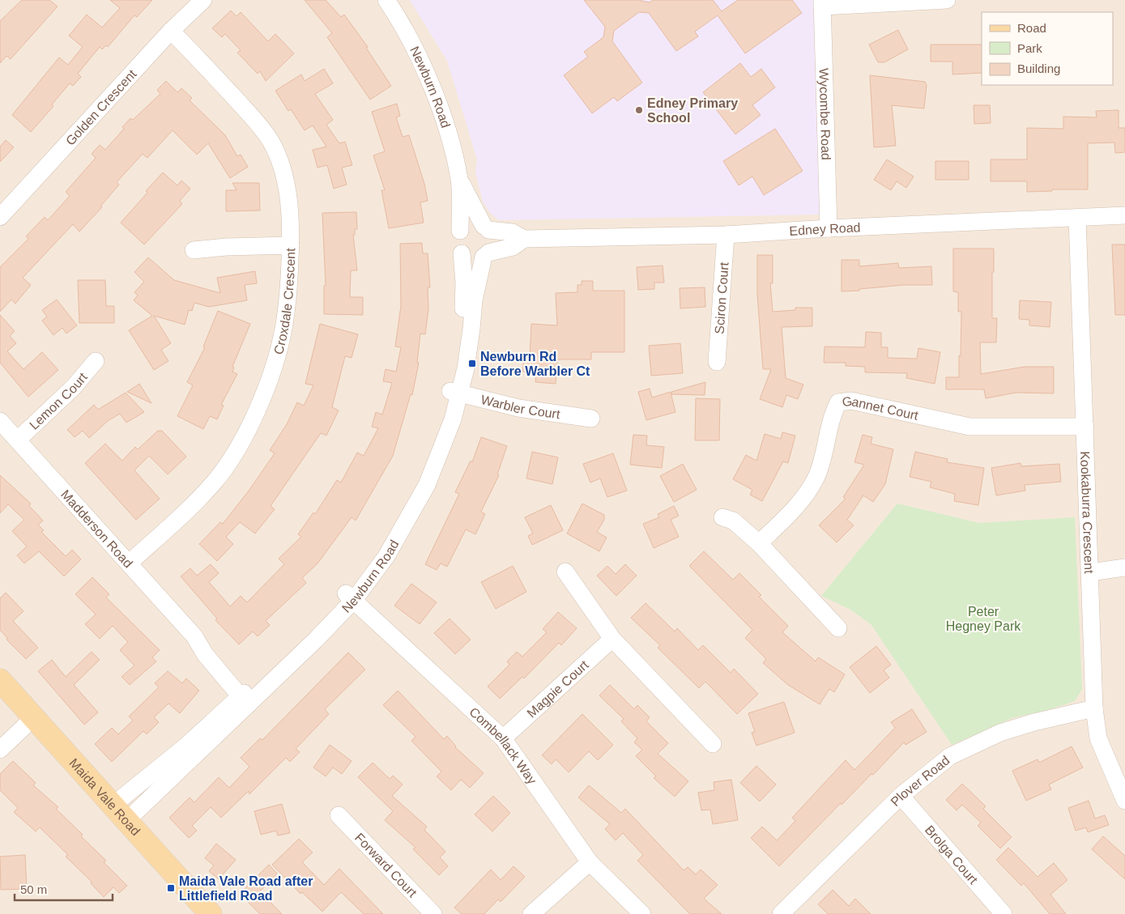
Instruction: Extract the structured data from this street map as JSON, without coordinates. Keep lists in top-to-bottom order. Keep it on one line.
{"streets":{"main road":["Maida Vale Road"],"street":["Newburn Road","Golden Crescent","Wycombe Road","Edney Road","Sciron Court","Croxdale Crescent","Lemon Court","Warbler Court","Gannet Court","Kookaburra Crescent","Madderson Road","Magpie Court","Combellack Way","Plover Road","Brolga Court","Forward Court"]},"crossings":[["Newburn Road","Edney Road"],["Newburn Road","Warbler Court"],["Newburn Road","Madderson Road"],["Newburn Road","Combellack Way"],["Newburn Road","Maida Vale Road"],["Golden Crescent","Croxdale Crescent"],["Wycombe Road","Edney Road"],["Edney Road","Sciron Court"],["Edney Road","Kookaburra Crescent"],["Croxdale Crescent","Madderson Road"],["Lemon Court","Madderson Road"],["Gannet Court","Kookaburra Crescent"],["Kookaburra Crescent","Plover Road"],["Magpie Court","Combellack Way"],["Plover Road","Brolga Court"]],"parks":["Peter Hegney Park"],"places":{"other":["Edney Primary School"],"transit":["Newburn Rd Before Warbler Ct","Maida Vale Road after Littlefield Road"]},"legend":["Road","Park","Building"],"scale_bar":"50 m"}
